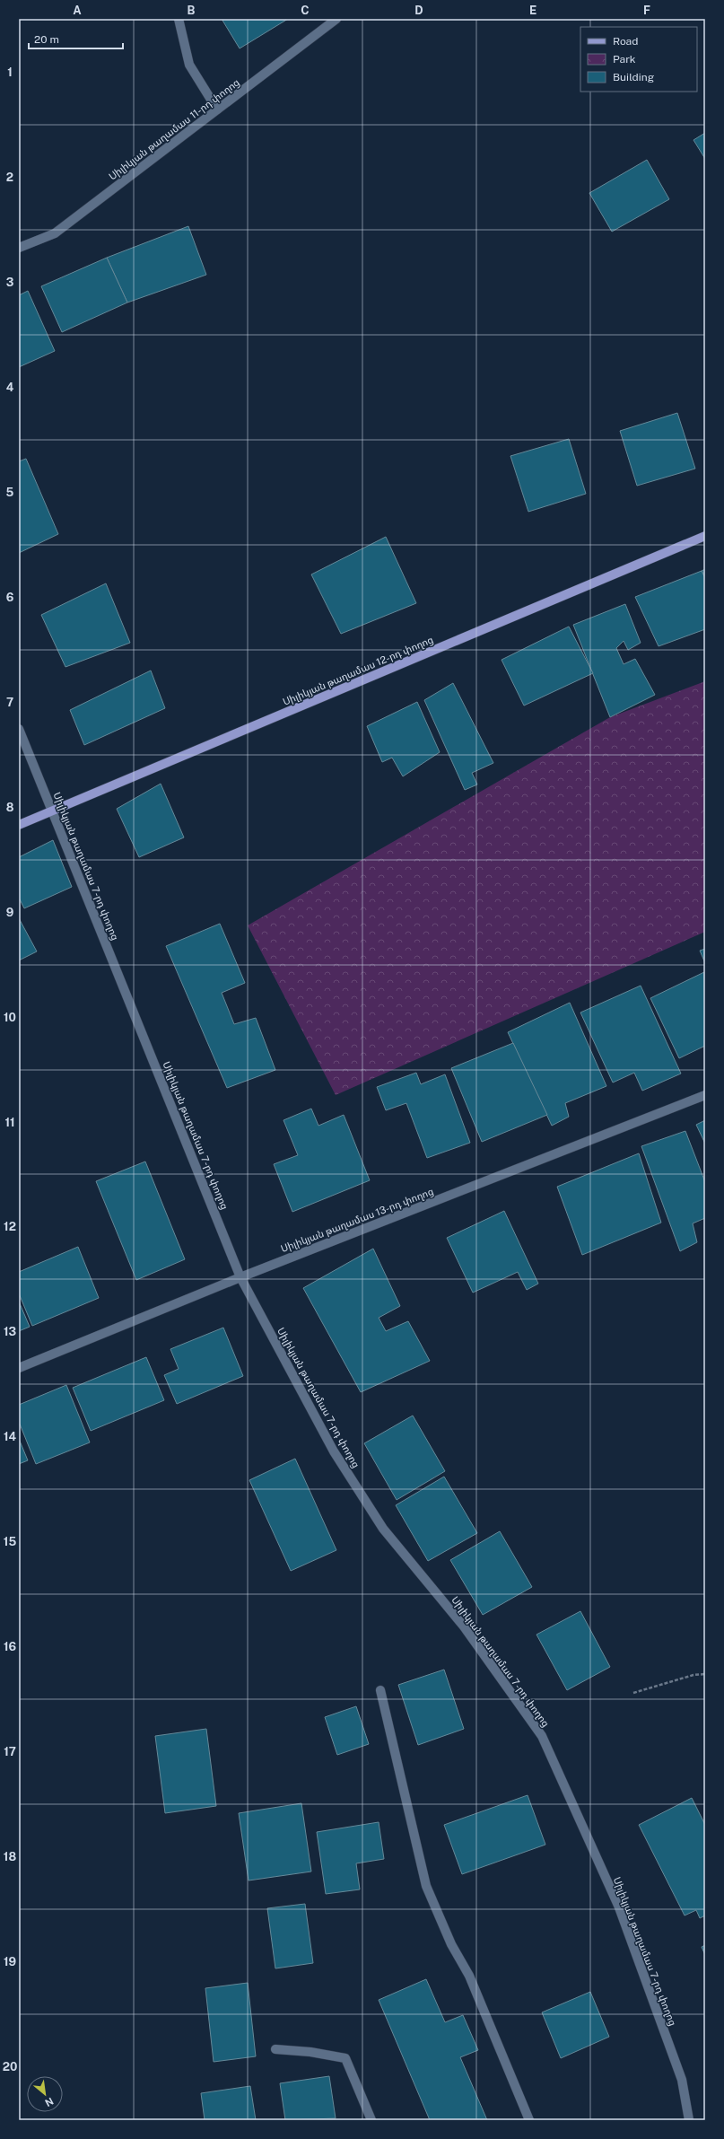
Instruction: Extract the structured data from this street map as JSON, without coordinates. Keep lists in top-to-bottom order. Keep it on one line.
{"streets":{"main road":["Սիլիկյան թաղամաս 12-րդ փողոց"],"street":["Սիլիկյան թաղամաս 11-րդ փողոց","Սիլիկյան թաղամաս 7-րդ փողոց","Սիլիկյան թաղամաս 13-րդ փողոց"]},"crossings":[["Սիլիկյան թաղամաս 12-րդ փողոց","Սիլիկյան թաղամաս 7-րդ փողոց"],["Սիլիկյան թաղամաս 7-րդ փողոց","Սիլիկյան թաղամաս 13-րդ փողոց"]],"legend":["Road","Park","Building"],"scale_bar":"20 m","north":"bottom right","grid":{"columns":["A","B","C","D","E","F"],"rows":["1","2","3","4","5","6","7","8","9","10","11","12","13","14","15","16","17","18","19","20"]}}
